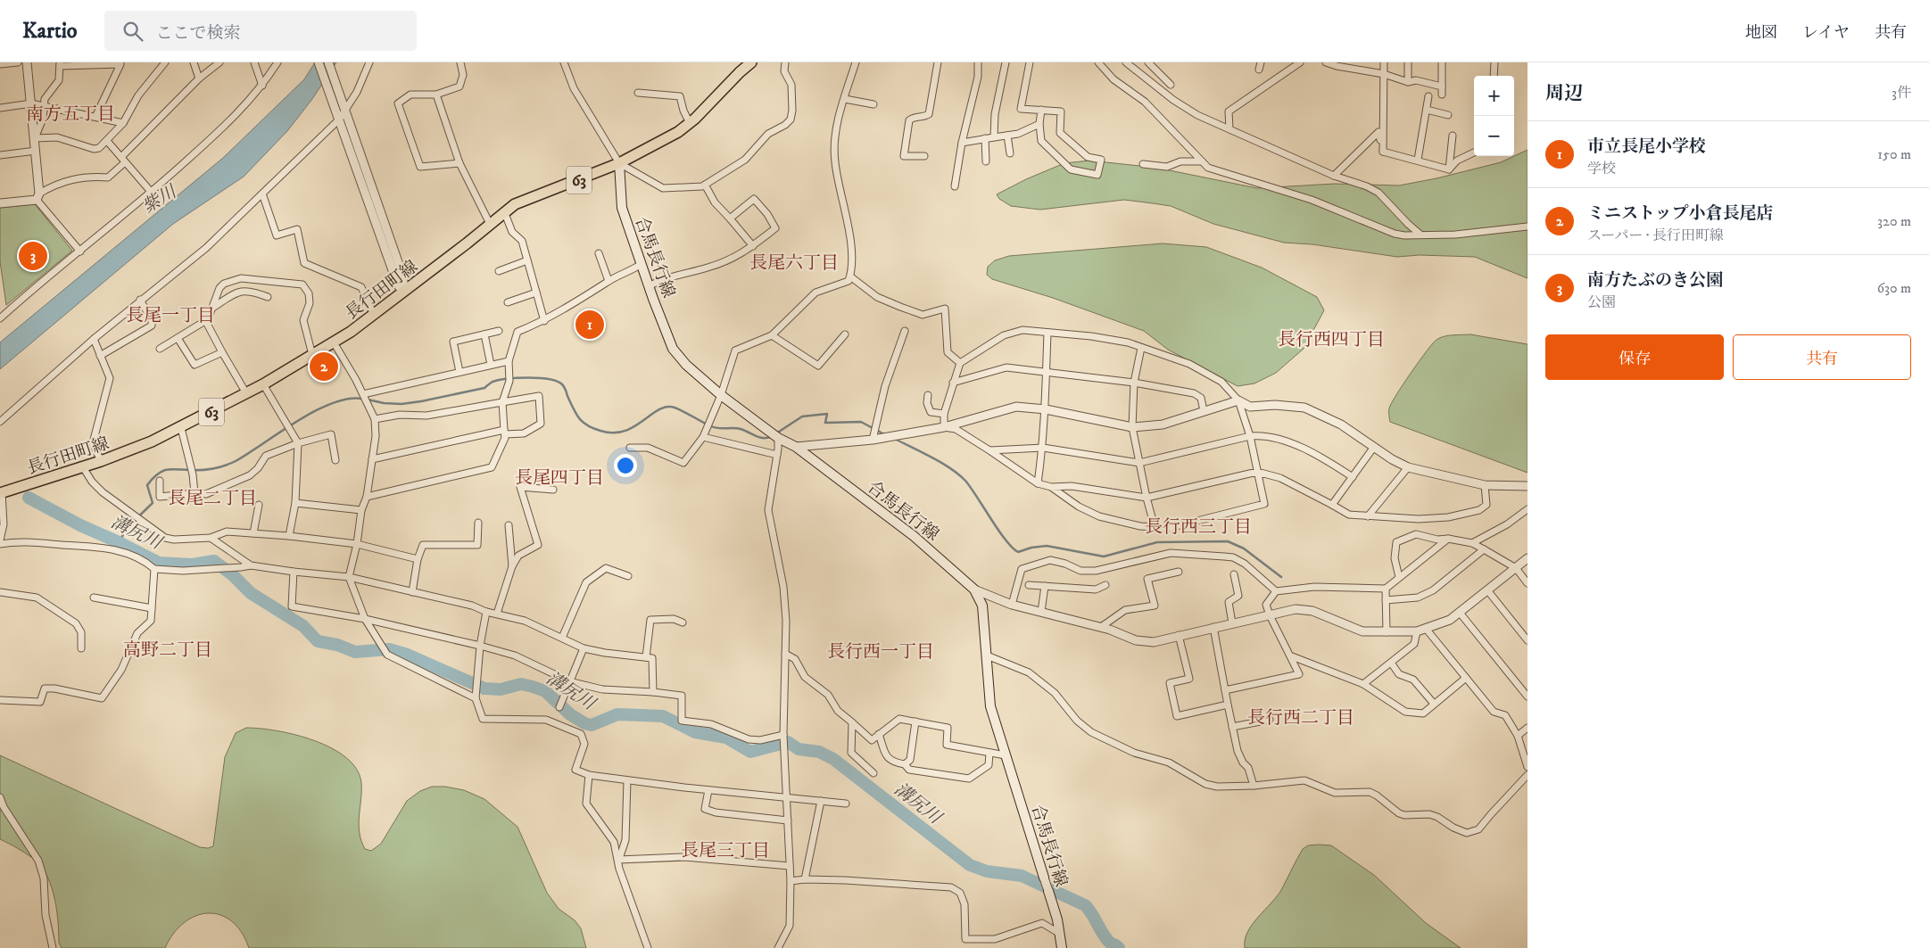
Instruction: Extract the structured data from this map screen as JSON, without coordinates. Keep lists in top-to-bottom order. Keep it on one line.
{"streets":{"main road":["63","合馬長行線","長行田町線"]},"crossings":[["合馬長行線","長行田町線"]],"districts":["南方五丁目","長尾六丁目","長尾一丁目","長行西四丁目","長尾四丁目","長尾二丁目","長行西三丁目","高野二丁目","長行西一丁目","長行西二丁目","長尾三丁目"],"water":["紫川","溝尻川"],"page":{"header":"Kartio","search":"ここで検索","nav":["地図","レイヤ","共有"],"heading":["周辺","3件"],"map_buttons":["+","−"],"list":[{"mark":"1","name":"市立長尾小学校","note":"学校","value":"150 m"},{"mark":"2","name":"ミニストップ小倉長尾店","note":"スーパー · 長行田町線","value":"320 m"},{"mark":"3","name":"南方たぶのき公園","note":"公園","value":"630 m"}],"pins":["3","1","2"],"buttons":["保存","共有"]}}
